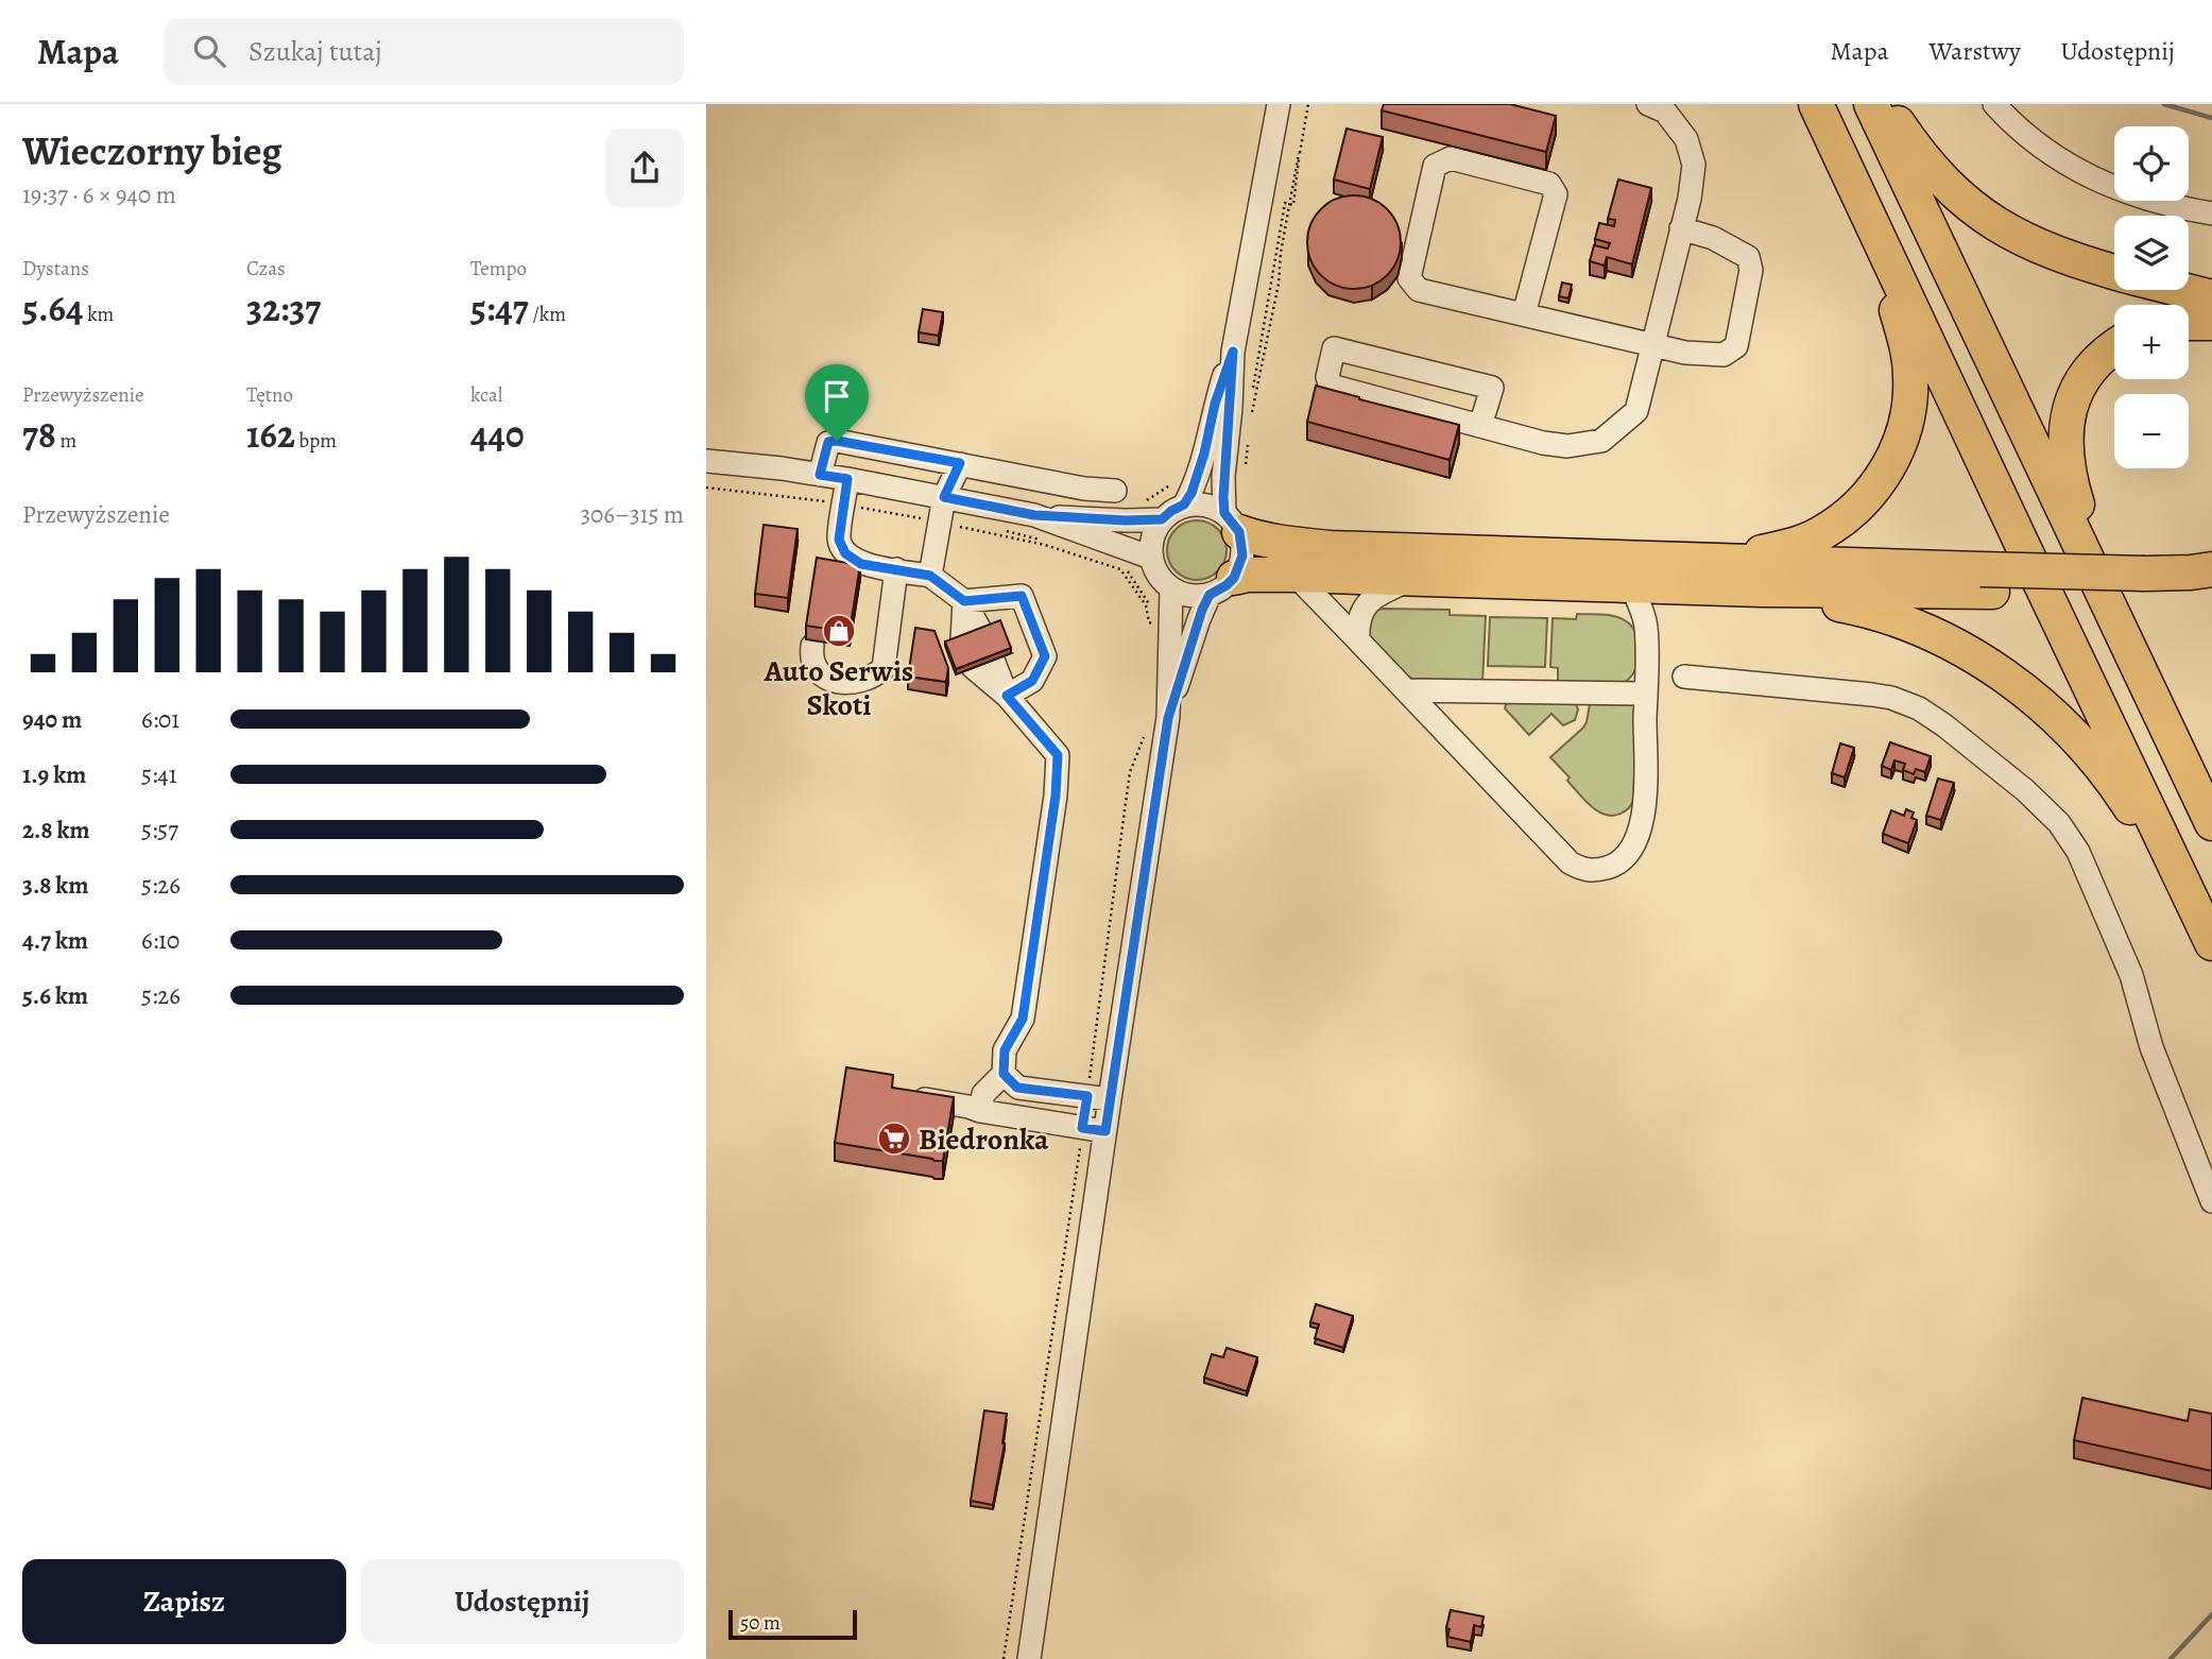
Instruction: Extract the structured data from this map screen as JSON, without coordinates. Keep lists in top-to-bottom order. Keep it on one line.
{"places":{"shop":["Auto Serwis Skoti"],"supermarket":["Biedronka"]},"scale_bar":"50 m","page":{"header":"Mapa","search":"Szukaj tutaj","nav":["Mapa","Warstwy","Udostępnij"],"heading":["Wieczorny bieg","19:37 · 6 × 940 m"],"map_buttons":["+","−"],"stats":[["Dystans","5.64 km"],["Czas","32:37"],["Tempo","5:47 /km"],["Przewyższenie","78 m"],["Tętno","162 bpm"],["kcal","440"]],"chart":["Przewyższenie","306–315 m"],"list":[{"name":"940 m","note":"6:01"},{"name":"1.9 km","note":"5:41"},{"name":"2.8 km","note":"5:57"},{"name":"3.8 km","note":"5:26"},{"name":"4.7 km","note":"6:10"},{"name":"5.6 km","note":"5:26"}],"buttons":["Zapisz","Udostępnij"],"scale":"50 m"}}
